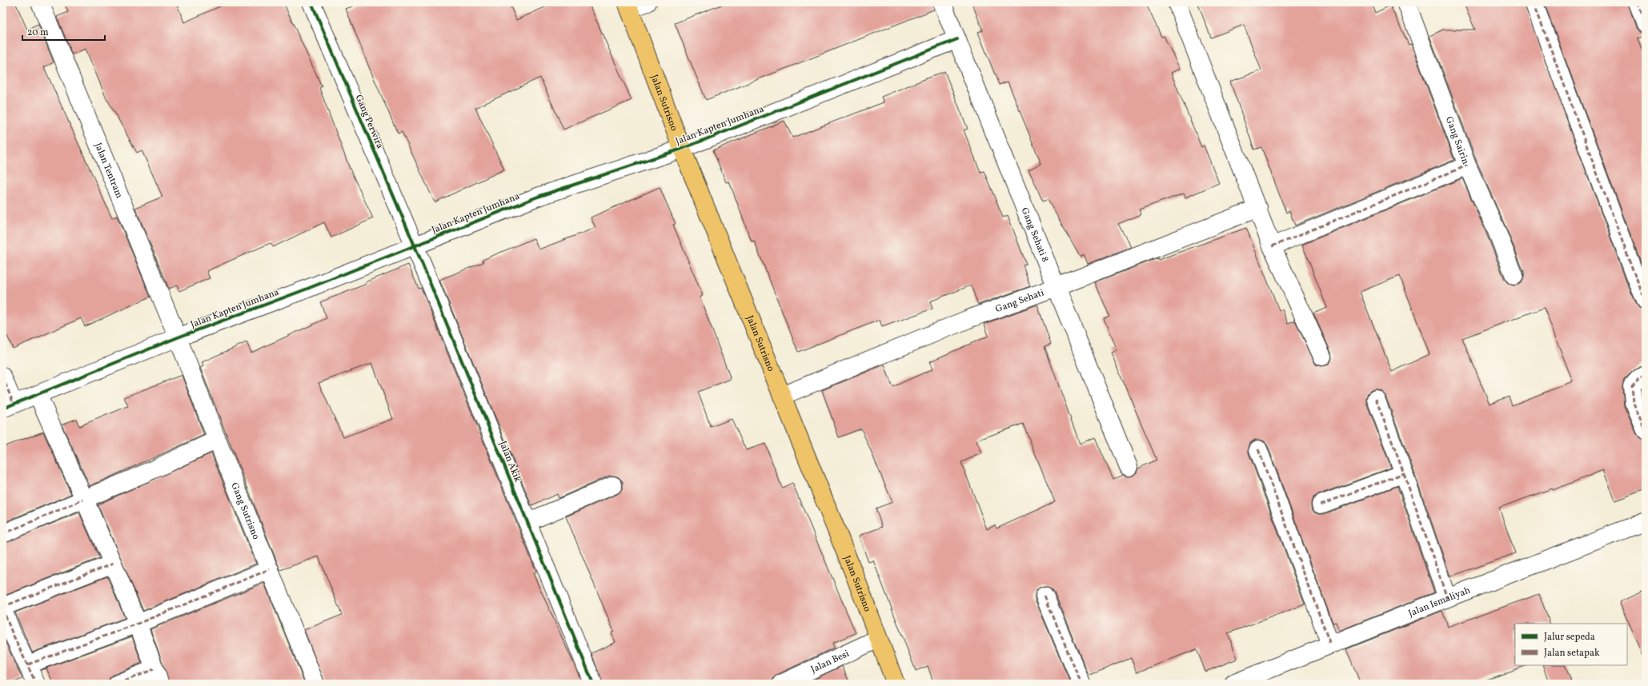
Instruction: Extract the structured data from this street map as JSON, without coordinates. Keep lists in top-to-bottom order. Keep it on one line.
{"streets":{"main road":["Jalan Sutrisno"],"street":["Gang Perwira","Jalan Kapten Jumhana","Gang Sairin","Jalan Tentram","Gang Sehati 8","Gang Sehati","Jalan Akik","Gang Sutrisno","Jalan Ismaliyah","Jalan Besi"]},"crossings":[["Jalan Sutrisno","Jalan Kapten Jumhana"],["Jalan Sutrisno","Gang Sehati"],["Jalan Sutrisno","Jalan Besi"],["Gang Perwira","Jalan Kapten Jumhana"],["Gang Perwira","Jalan Akik"],["Jalan Kapten Jumhana","Jalan Tentram"],["Jalan Kapten Jumhana","Gang Sehati 8"],["Jalan Kapten Jumhana","Jalan Akik"],["Jalan Kapten Jumhana","Gang Sutrisno"],["Jalan Tentram","Gang Sutrisno"],["Gang Sehati 8","Gang Sehati"]],"legend":["Jalur sepeda","Jalan setapak"],"scale_bar":"20 m"}
